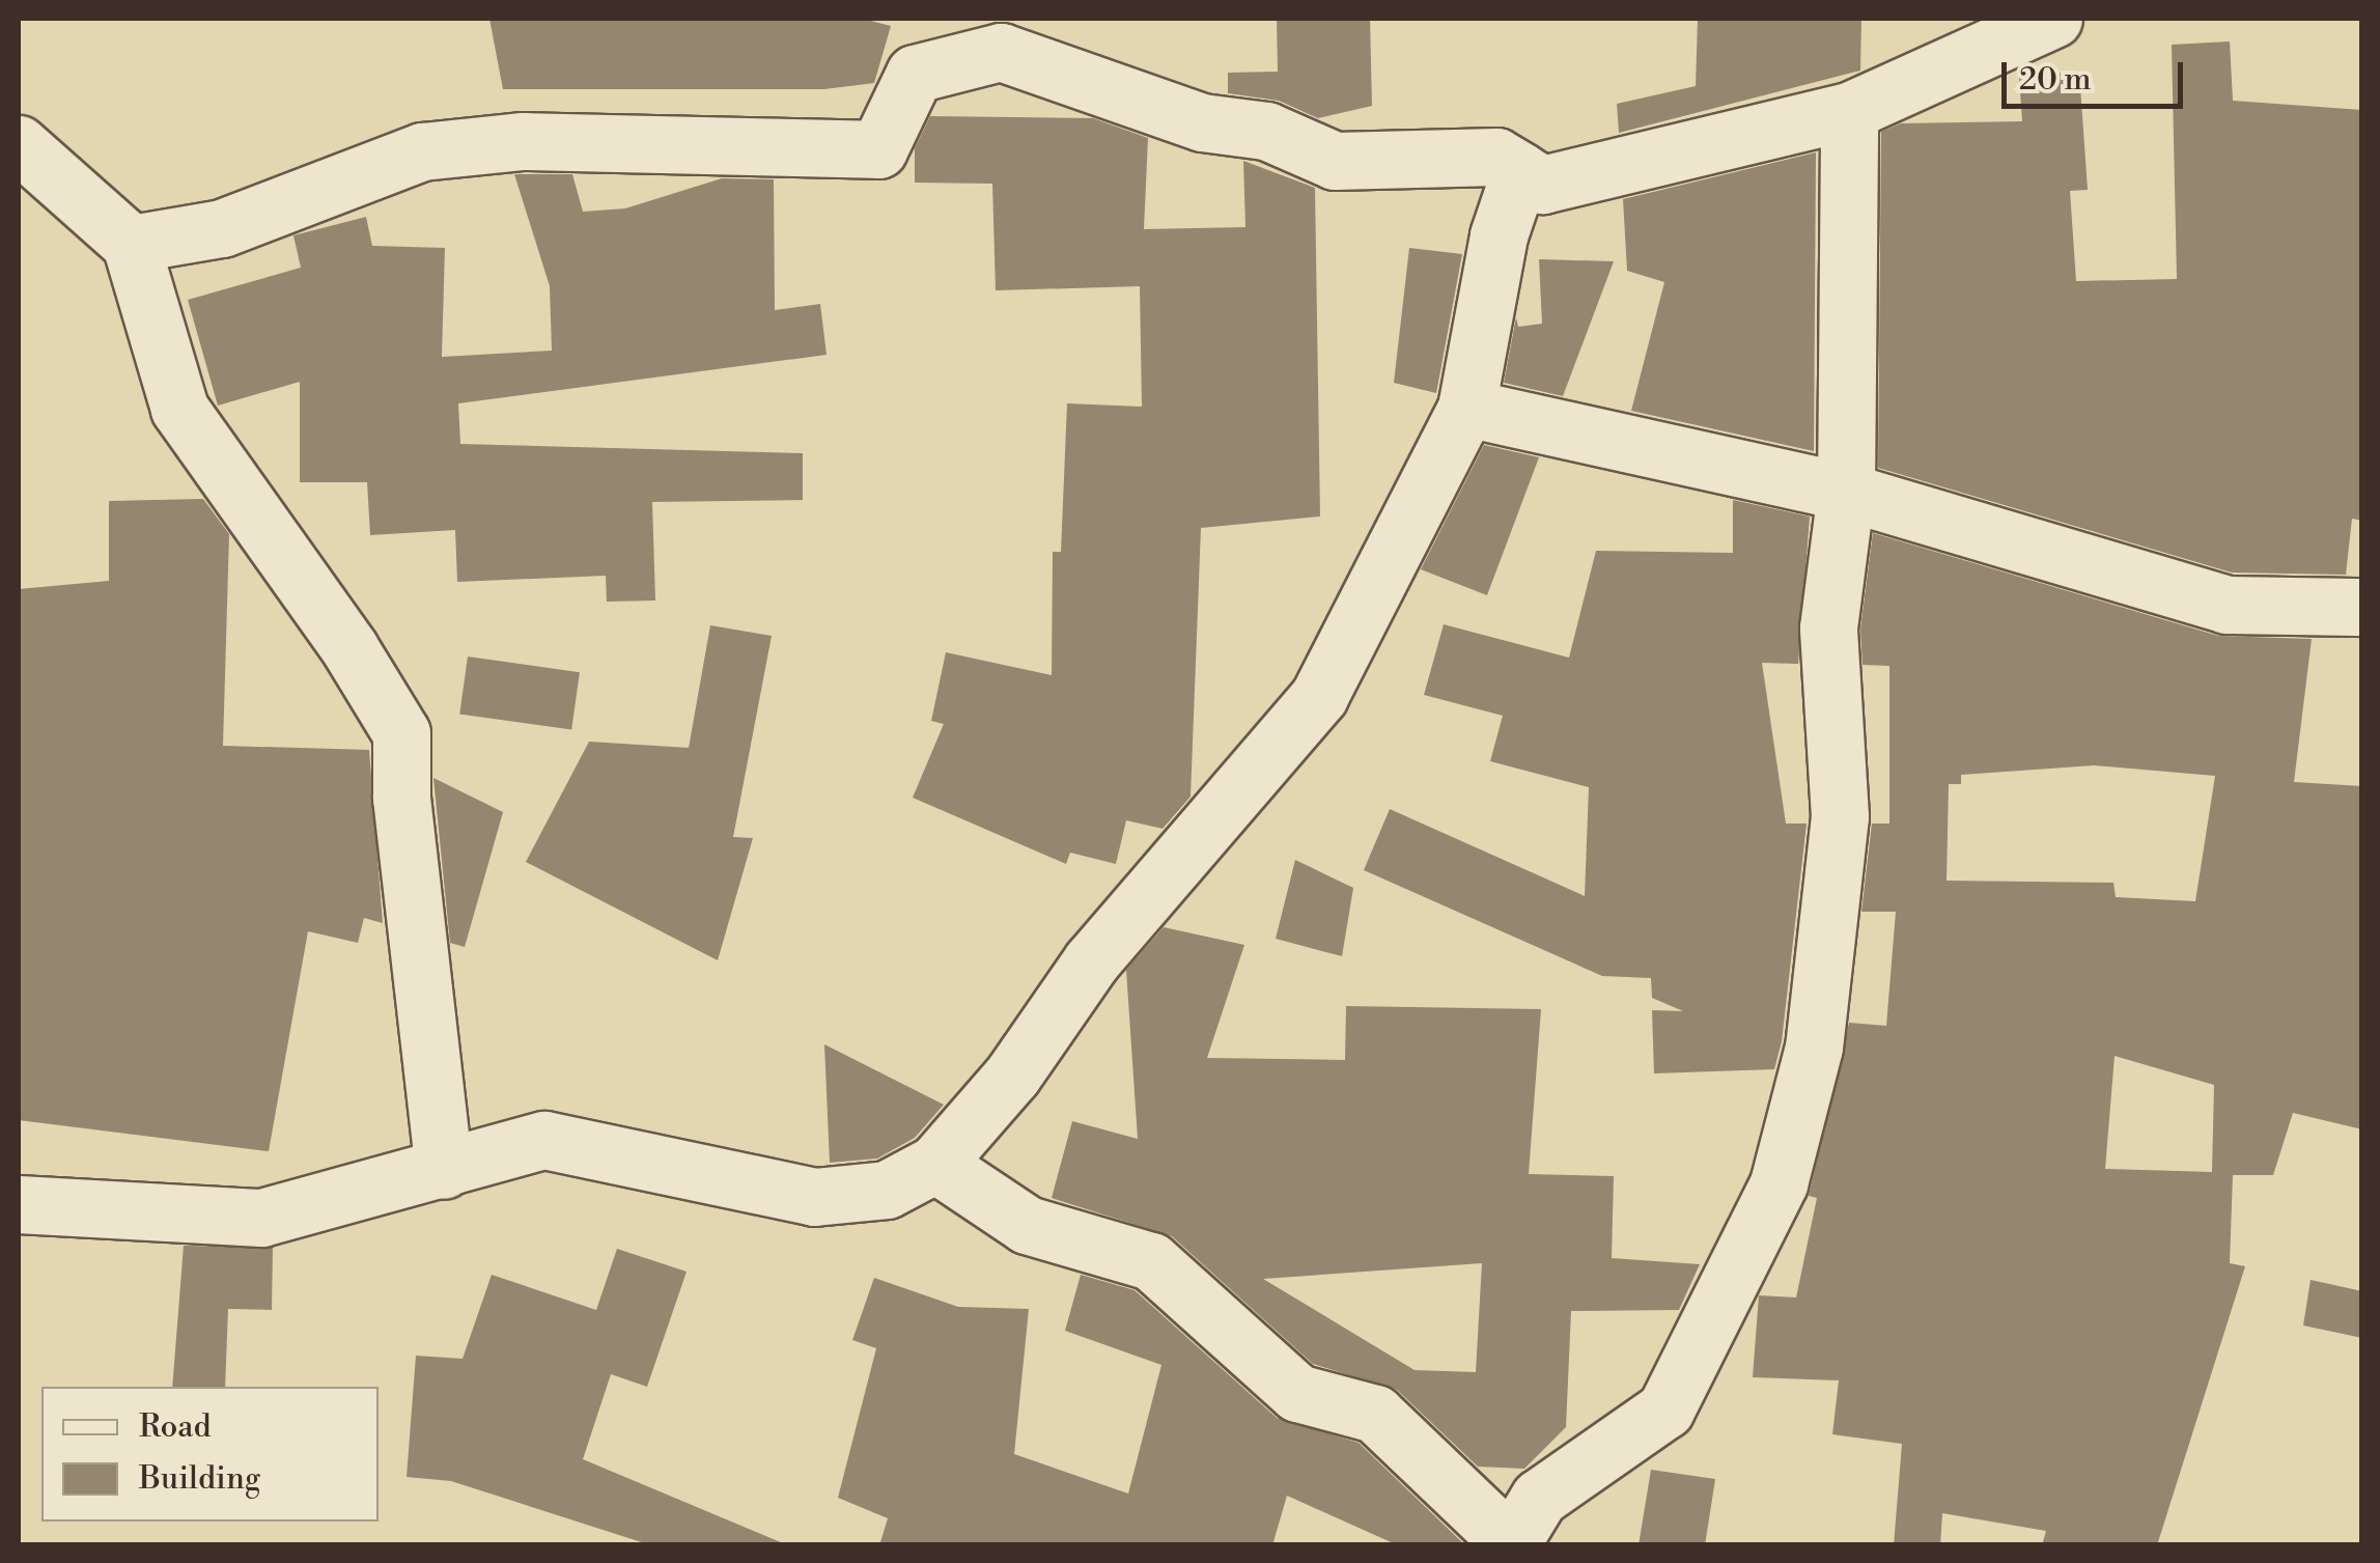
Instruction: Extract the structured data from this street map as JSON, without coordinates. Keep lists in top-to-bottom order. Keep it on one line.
{"legend":["Road","Building"],"scale_bar":"20 m"}
